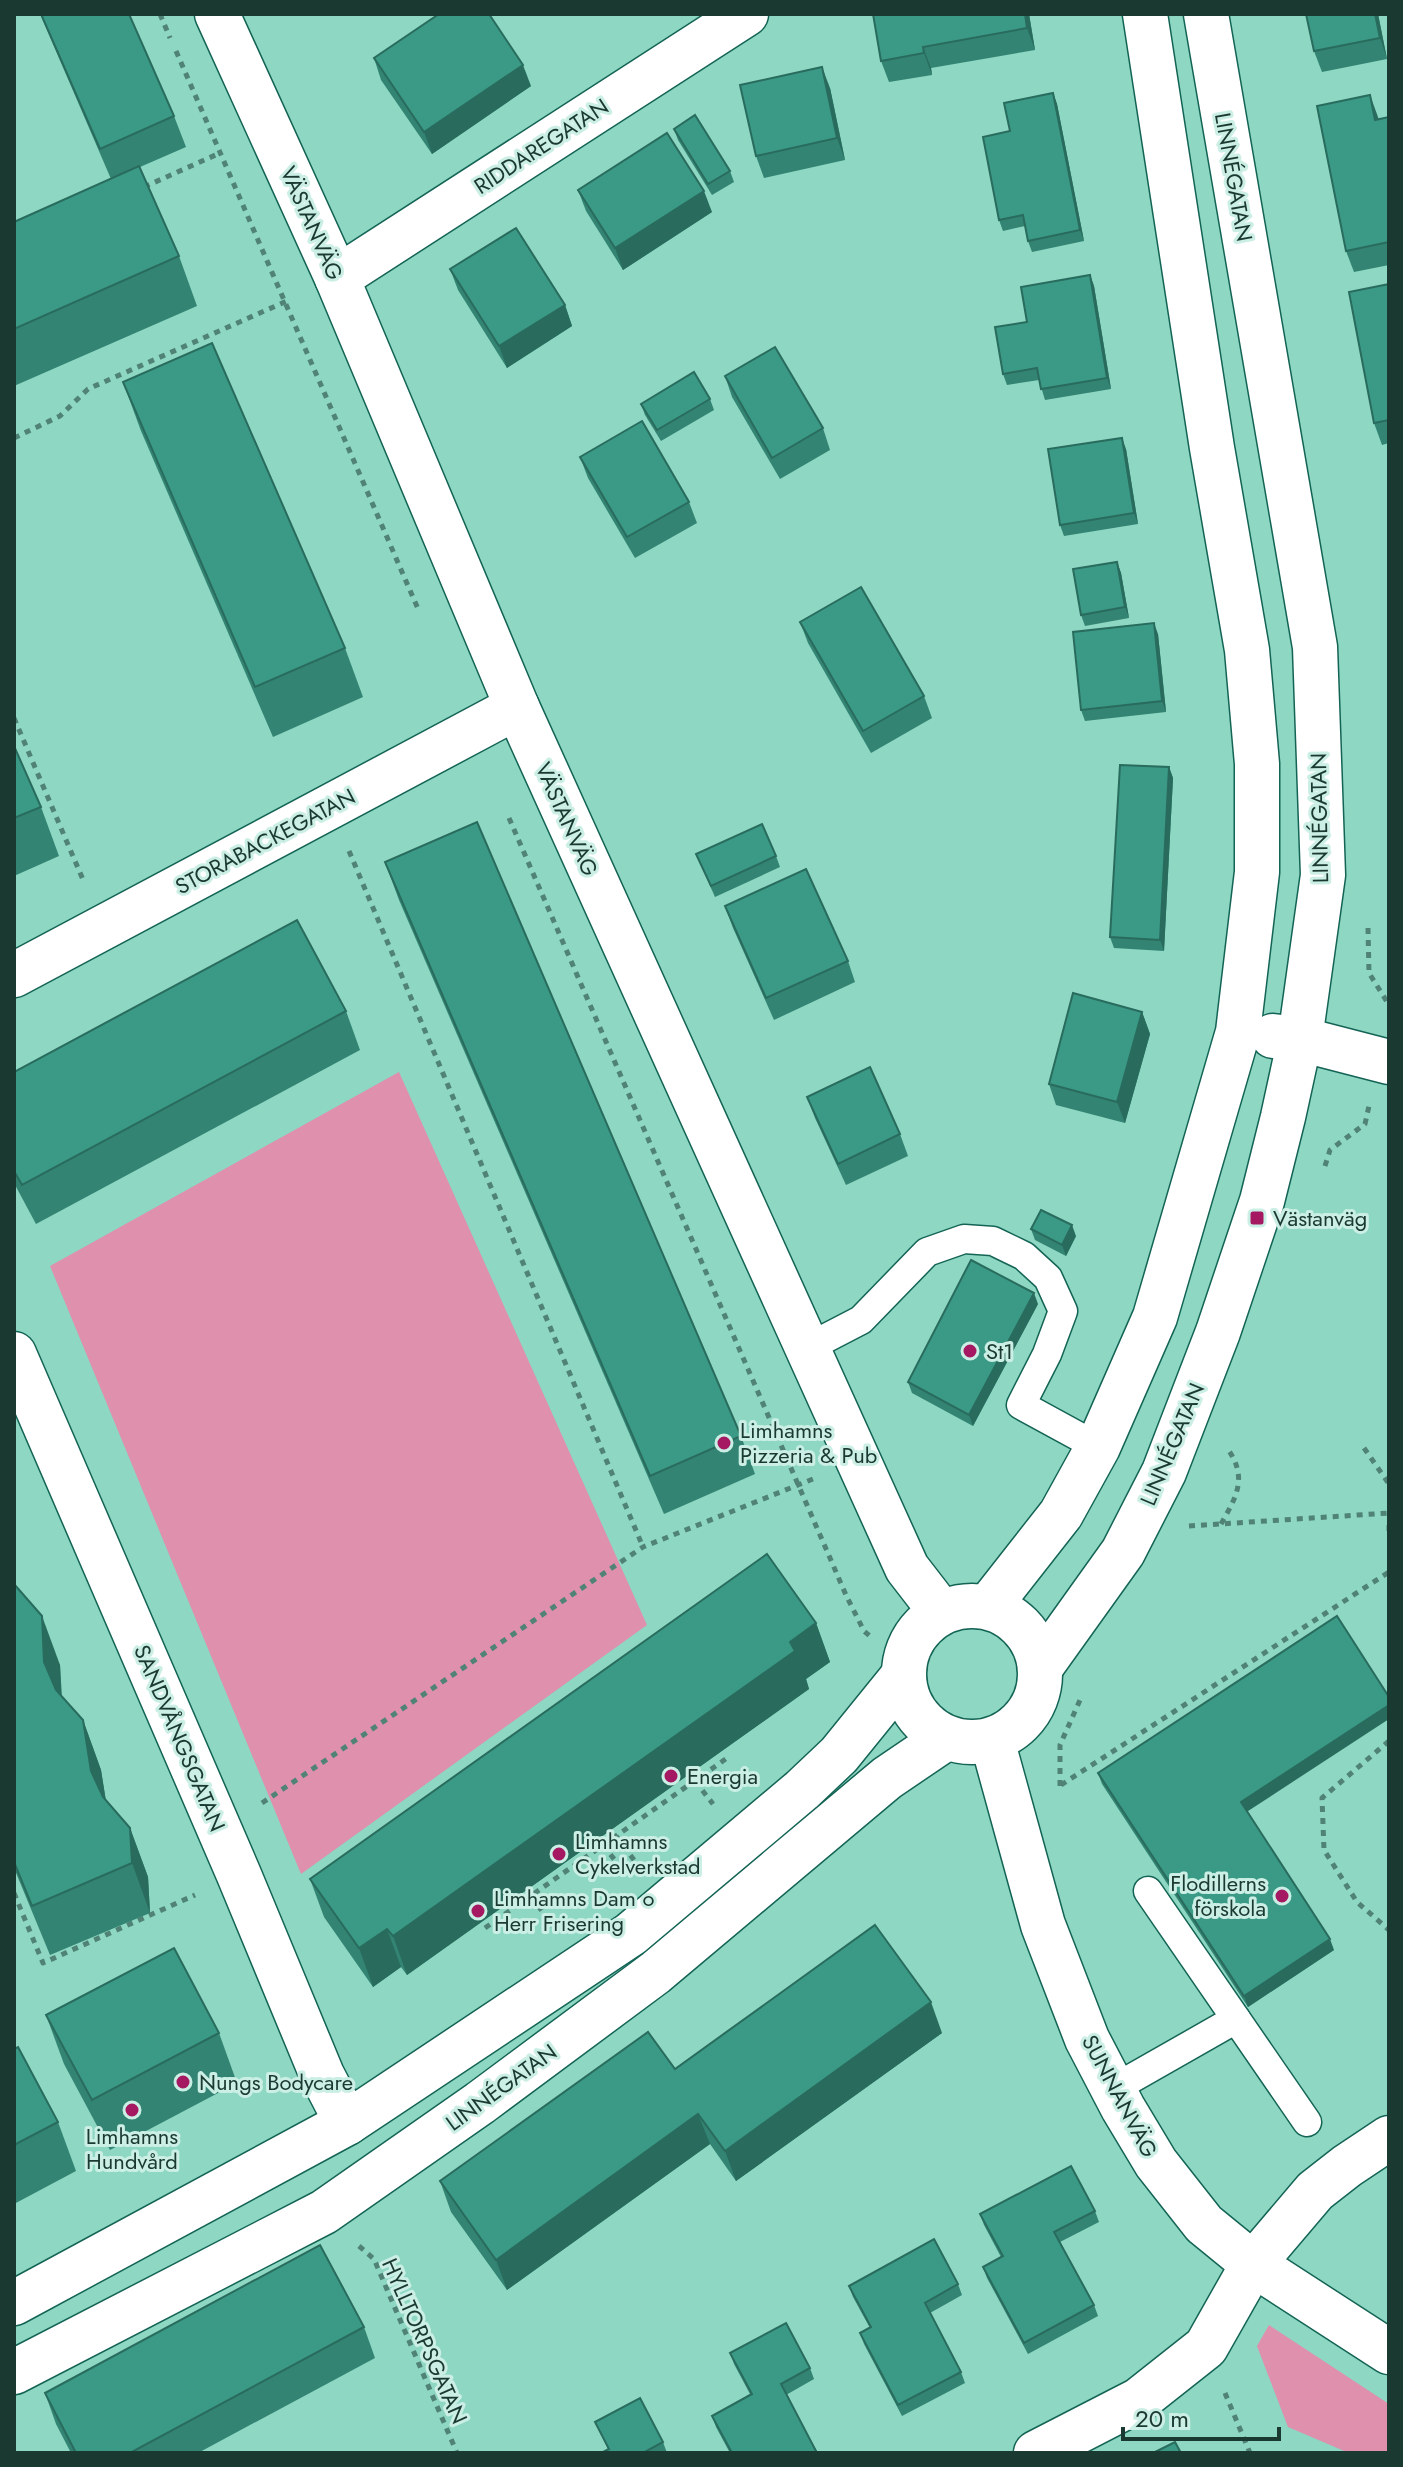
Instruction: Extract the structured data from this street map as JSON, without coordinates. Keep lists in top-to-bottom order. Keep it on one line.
{"streets":{"street":["RIDDAREGATAN","LINNÉGATAN","VÄSTANVÄG","STORABACKEGATAN","SANDVÅNGSGATAN","SUNNANVÄG"],"path":["HYLLTORPSGATAN"]},"crossings":[["RIDDAREGATAN","VÄSTANVÄG"],["LINNÉGATAN","VÄSTANVÄG"],["LINNÉGATAN","SUNNANVÄG"],["LINNÉGATAN","HYLLTORPSGATAN"],["VÄSTANVÄG","STORABACKEGATAN"],["VÄSTANVÄG","SUNNANVÄG"]],"places":{"transit":["Västanväg"],"other":["St1","Limhamns Pizzeria & Pub","Energia","Limhamns Cykelverkstad","Flodillerns förskola","Limhamns Dam o Herr Frisering","Nungs Bodycare","Limhamns Hundvård"]},"scale_bar":"20 m"}
